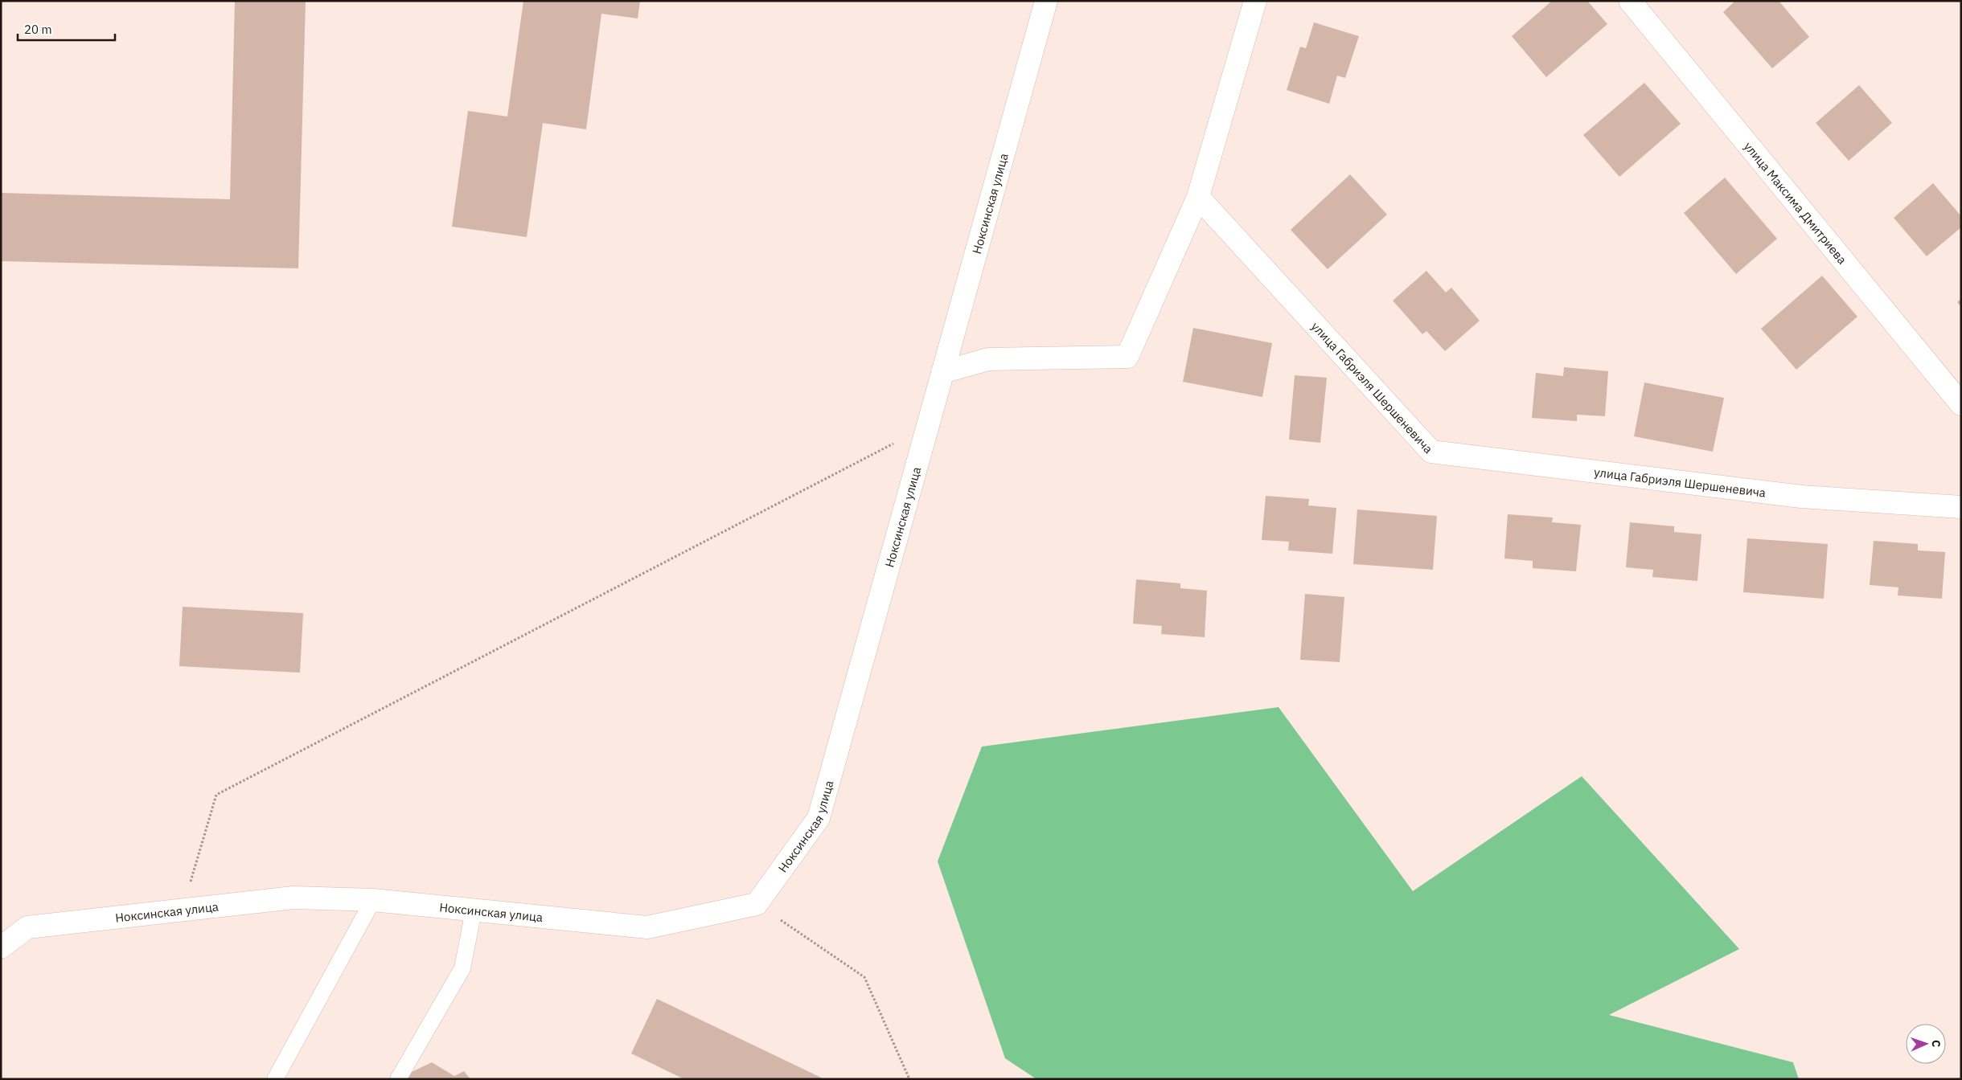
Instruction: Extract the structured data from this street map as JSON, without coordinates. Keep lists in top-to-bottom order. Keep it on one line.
{"streets":{"street":["улица Максима Дмитриева","Ноксинская улица","улица Габриэля Шершеневича"]},"scale_bar":"20 m","north":"right"}
